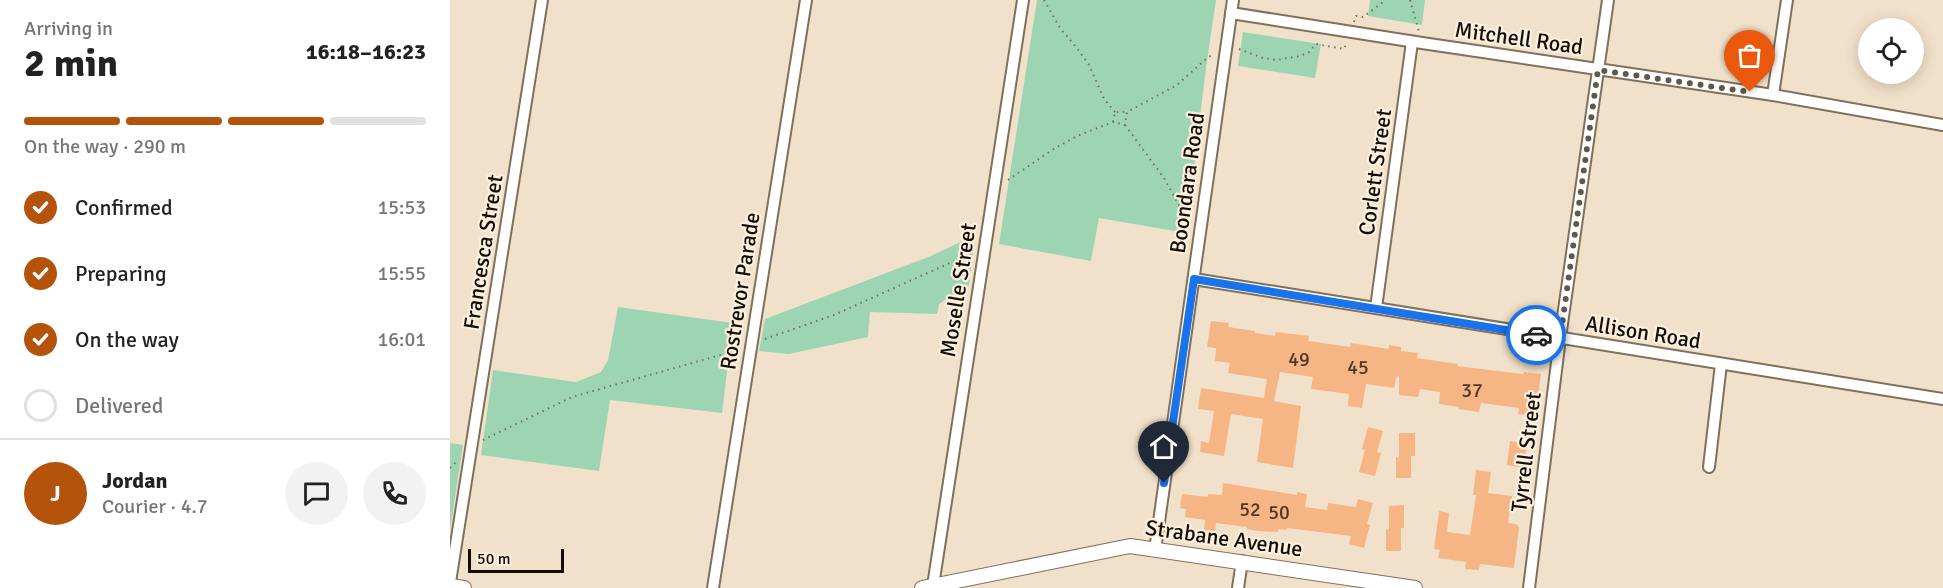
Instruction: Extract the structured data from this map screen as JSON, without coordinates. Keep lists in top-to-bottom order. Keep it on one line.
{"streets":{"street":["Mitchell Road","Corlett Street","Boondara Road","Francesca Street","Moselle Street","Rostrevor Parade","Allison Road","Tyrrell Street","Strabane Avenue"]},"crossings":[["Mitchell Road","Corlett Street"],["Mitchell Road","Boondara Road"],["Mitchell Road","Tyrrell Street"],["Corlett Street","Allison Road"],["Boondara Road","Allison Road"],["Boondara Road","Strabane Avenue"],["Moselle Street","Strabane Avenue"],["Allison Road","Tyrrell Street"]],"house_numbers":["49","45","37","52","50"],"scale_bar":"50 m","page":{"heading":["2 min","Arriving in","16:18–16:23"],"panel":["Jordan","Courier · 4.7"],"bar":"On the way · 290 m","list":[["Confirmed","15:53"],["Preparing","15:55"],["On the way","16:01"],"Delivered"],"round":"J","scale":"50 m"}}
